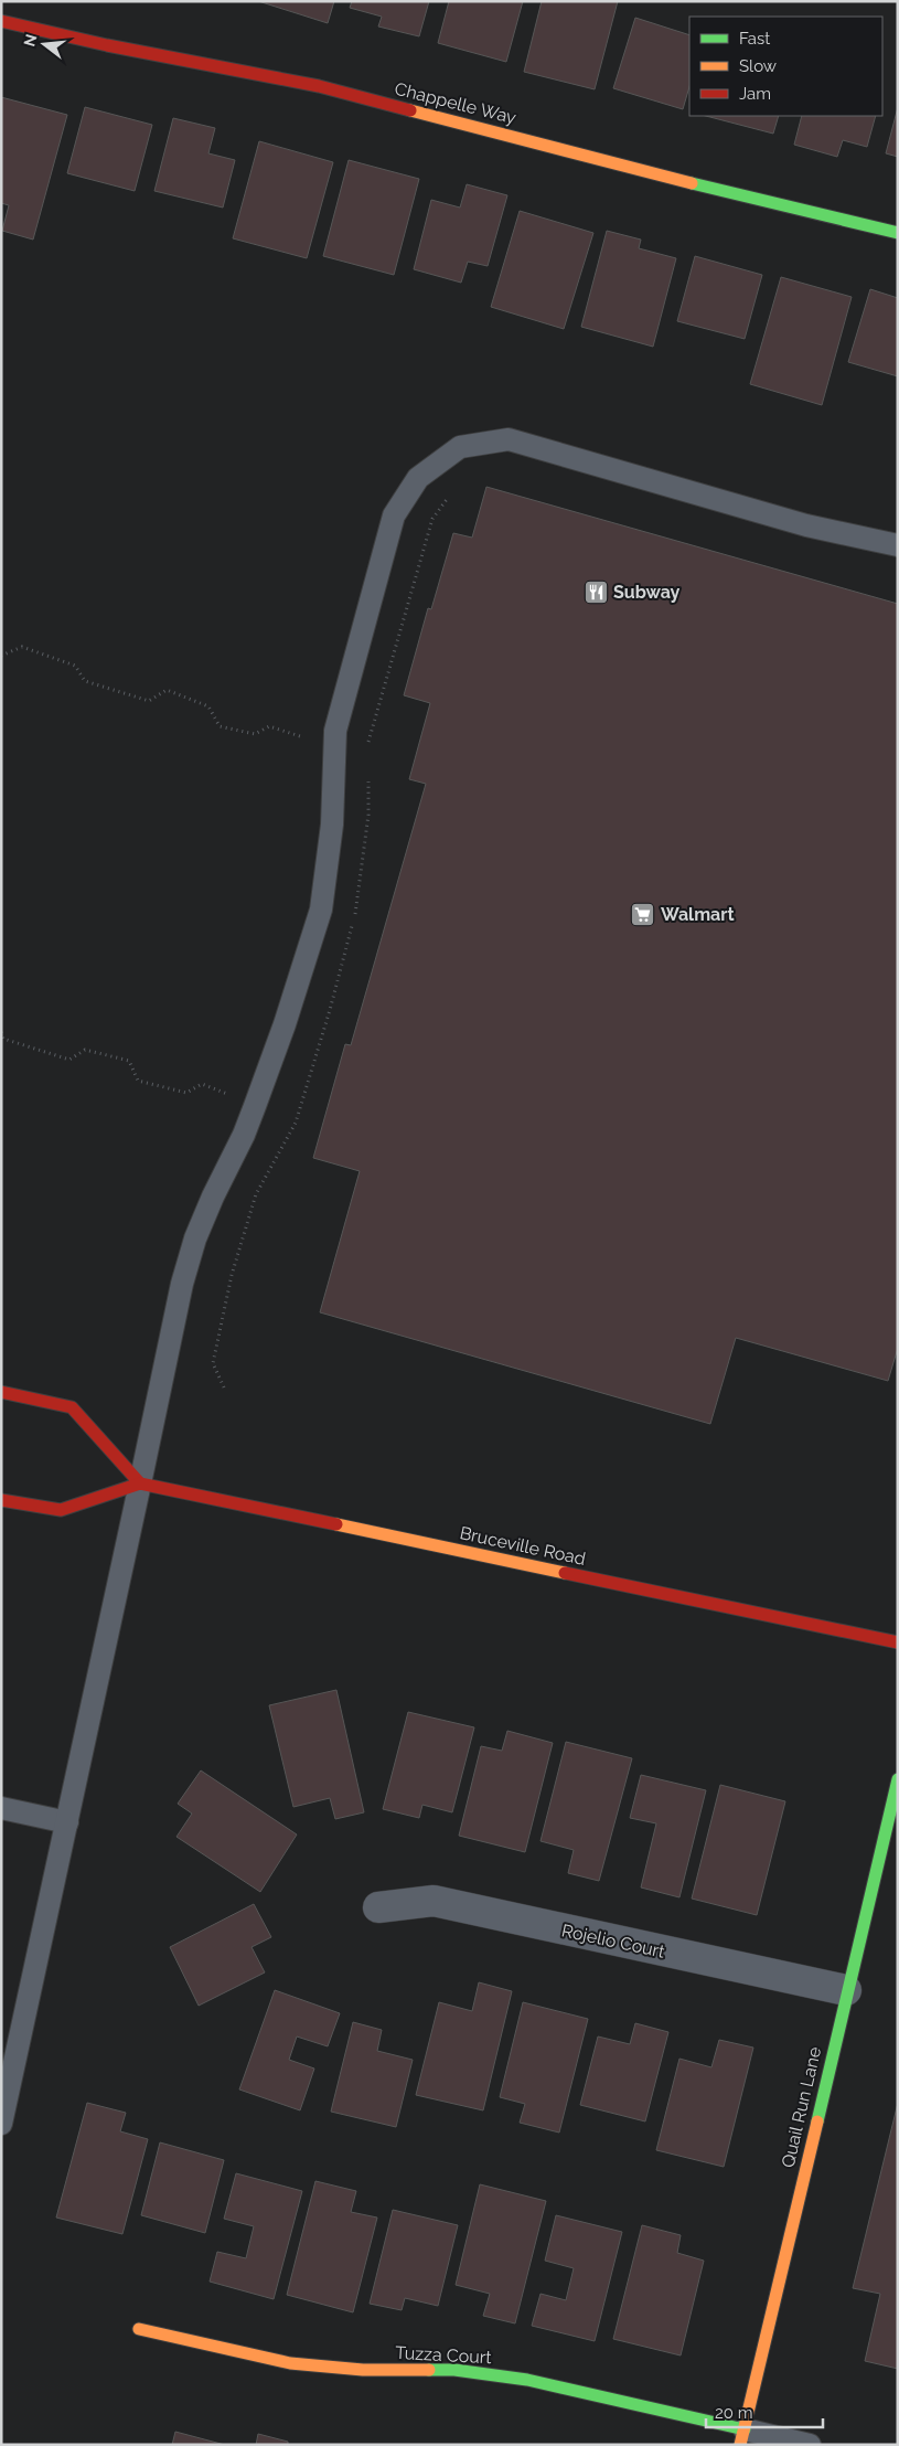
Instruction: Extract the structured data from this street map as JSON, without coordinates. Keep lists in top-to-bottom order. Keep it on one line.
{"streets":{"street":["Chappelle Way","Bruceville Road","Rojelio Court","Quail Run Lane","Tuzza Court"]},"crossings":[["Rojelio Court","Quail Run Lane"],["Quail Run Lane","Tuzza Court"]],"places":{"restaurant":["Subway"],"supermarket":["Walmart"]},"legend":["Fast","Slow","Jam"],"scale_bar":"20 m","north":"left"}
